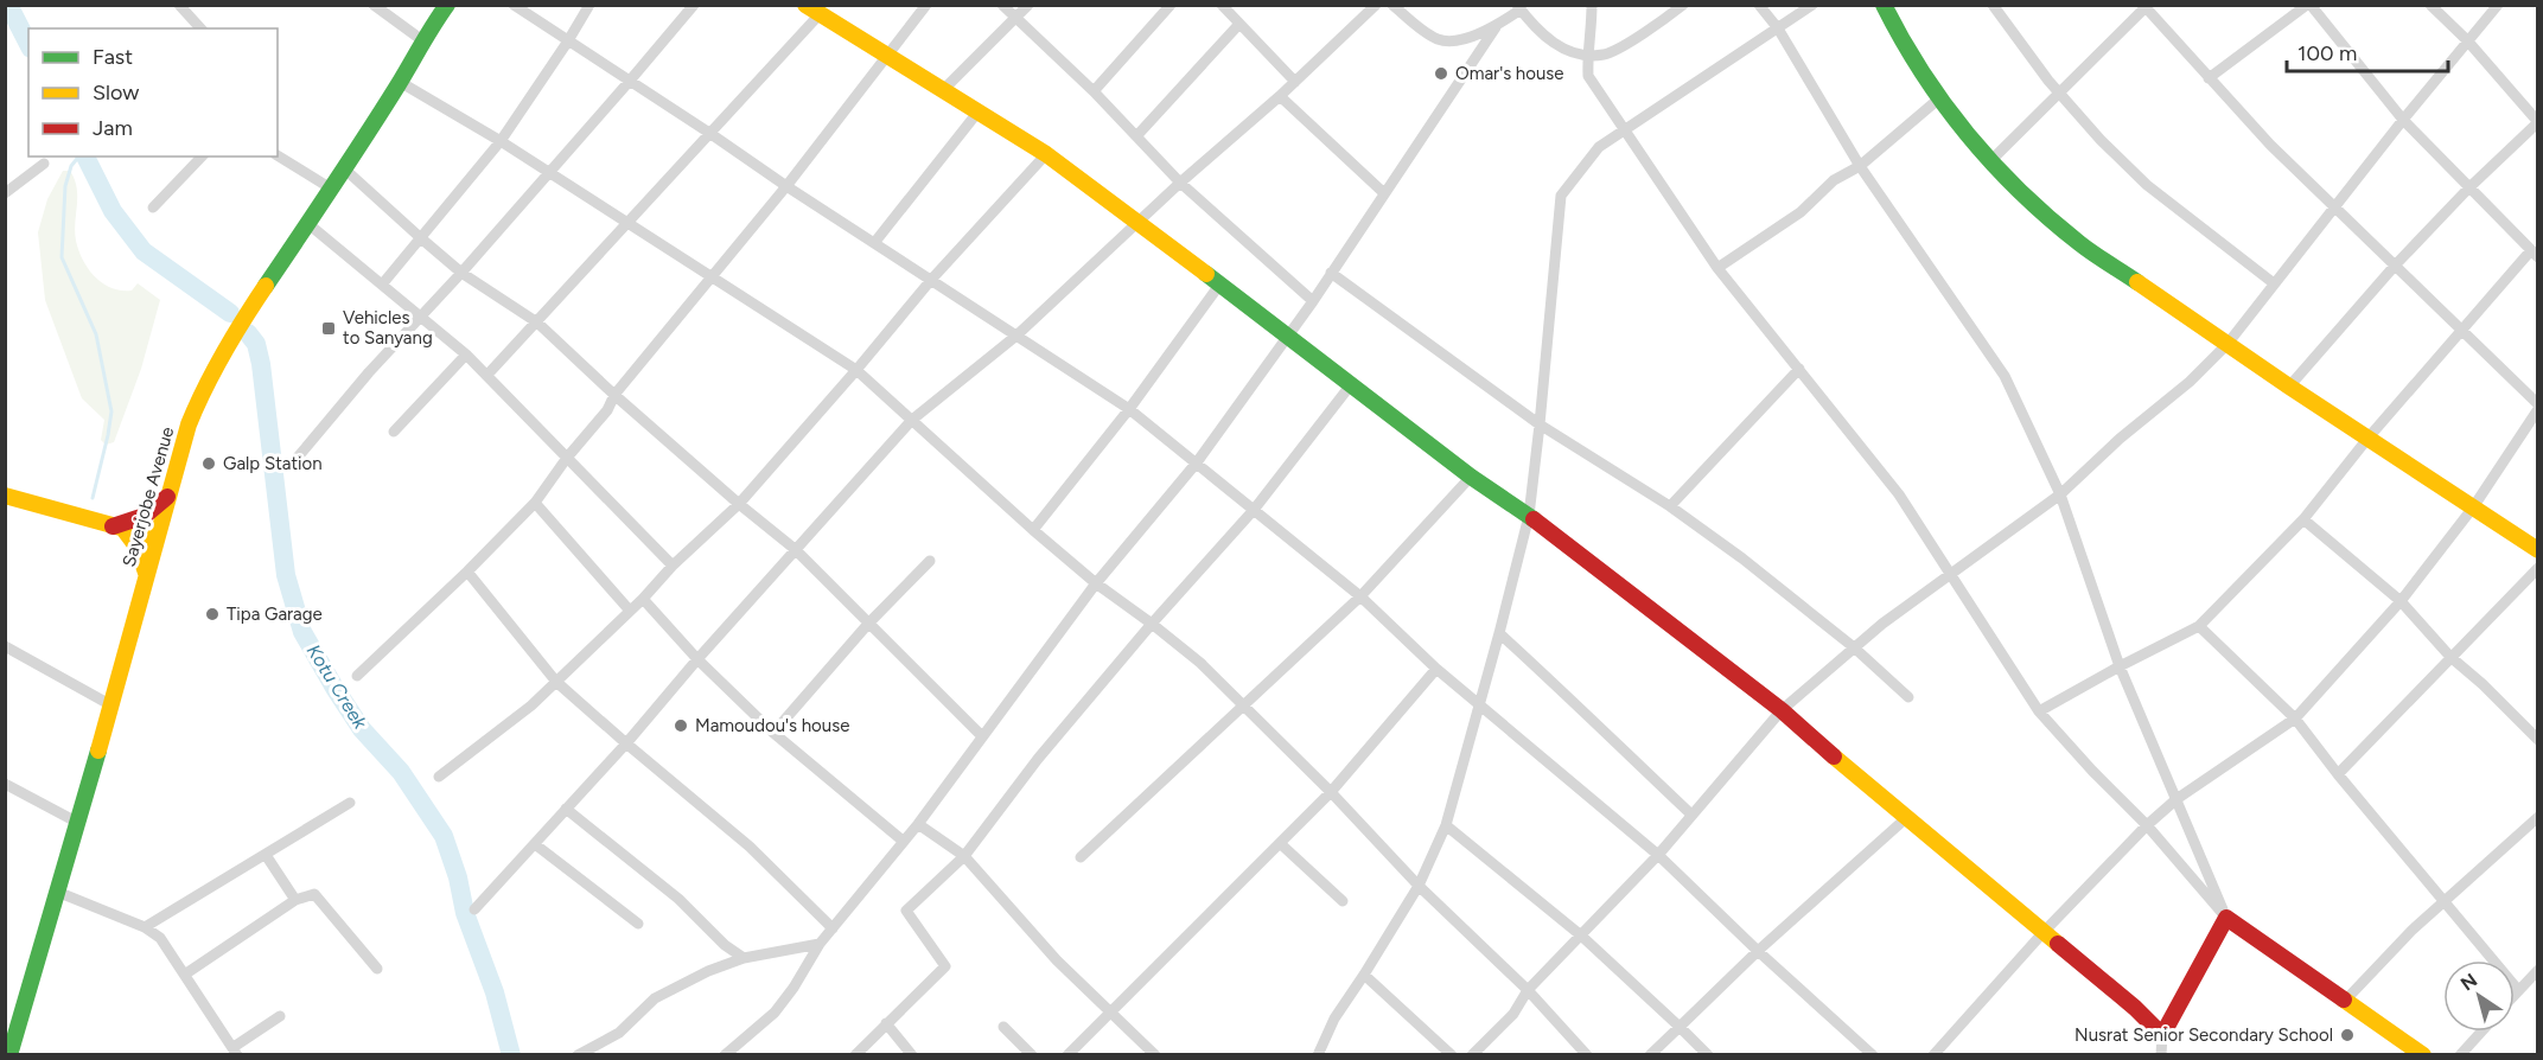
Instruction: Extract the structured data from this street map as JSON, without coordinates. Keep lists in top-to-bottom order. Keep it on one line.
{"streets":{"street":["Sayerjobe Avenue"]},"water":["Kotu Creek"],"places":{"other":["Omar's house","Galp Station","Tipa Garage","Mamoudou's house","Nusrat Senior Secondary School"],"transit":["Vehicles to Sanyang"]},"legend":["Fast","Slow","Jam"],"scale_bar":"100 m","north":"top left"}
